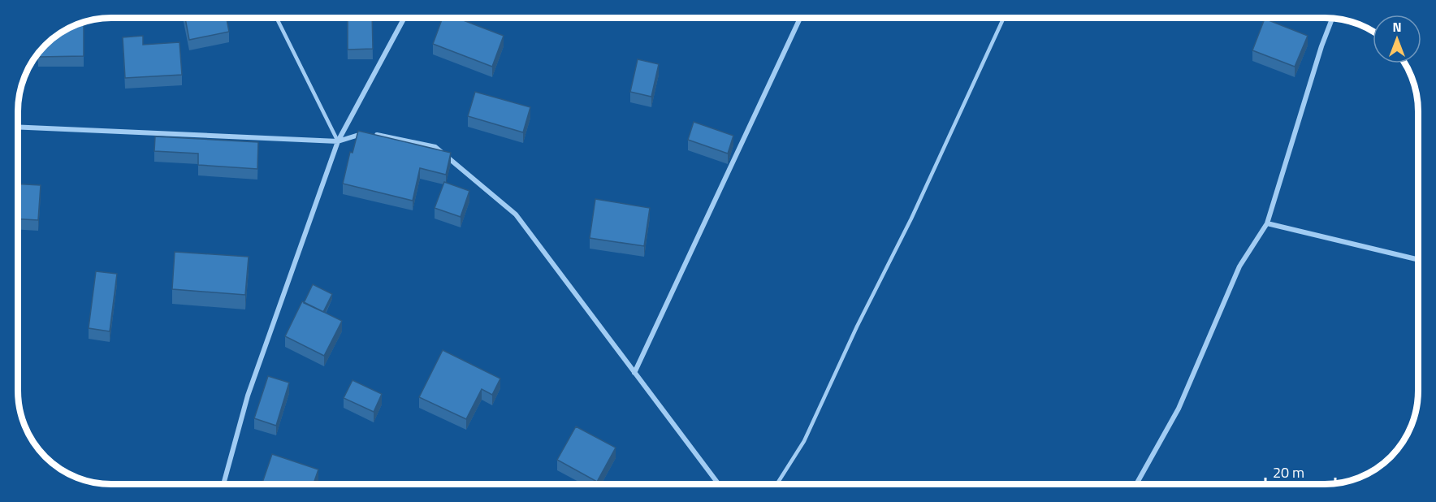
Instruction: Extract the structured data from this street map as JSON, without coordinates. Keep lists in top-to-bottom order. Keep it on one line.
{"scale_bar":"20 m","north":"top"}
